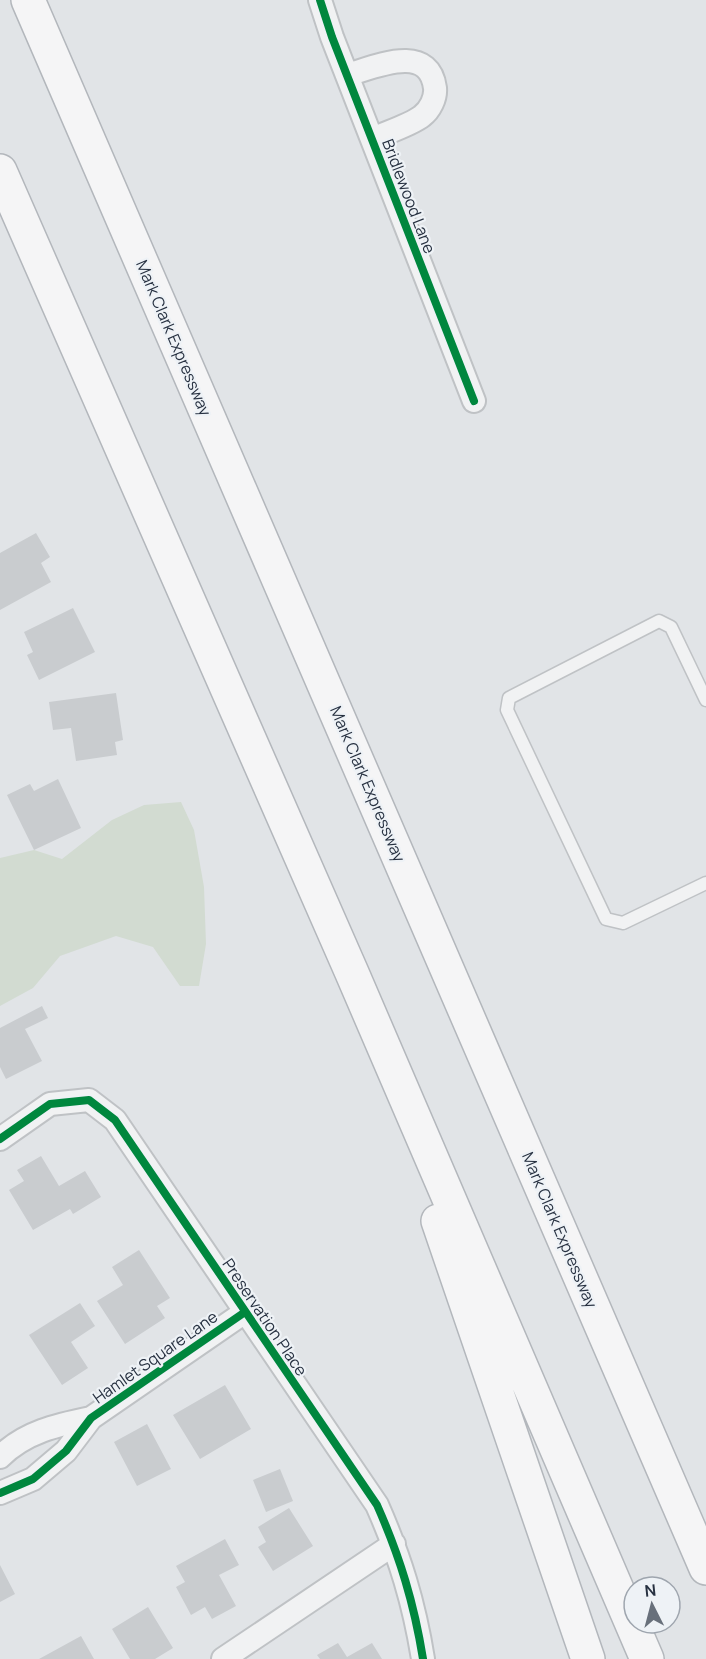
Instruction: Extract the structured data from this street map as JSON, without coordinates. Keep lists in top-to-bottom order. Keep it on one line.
{"streets":{"highway":["Mark Clark Expressway"],"street":["Bridlewood Lane","Preservation Place","Hamlet Square Lane"]},"crossings":[["Preservation Place","Hamlet Square Lane"]],"north":"top"}
